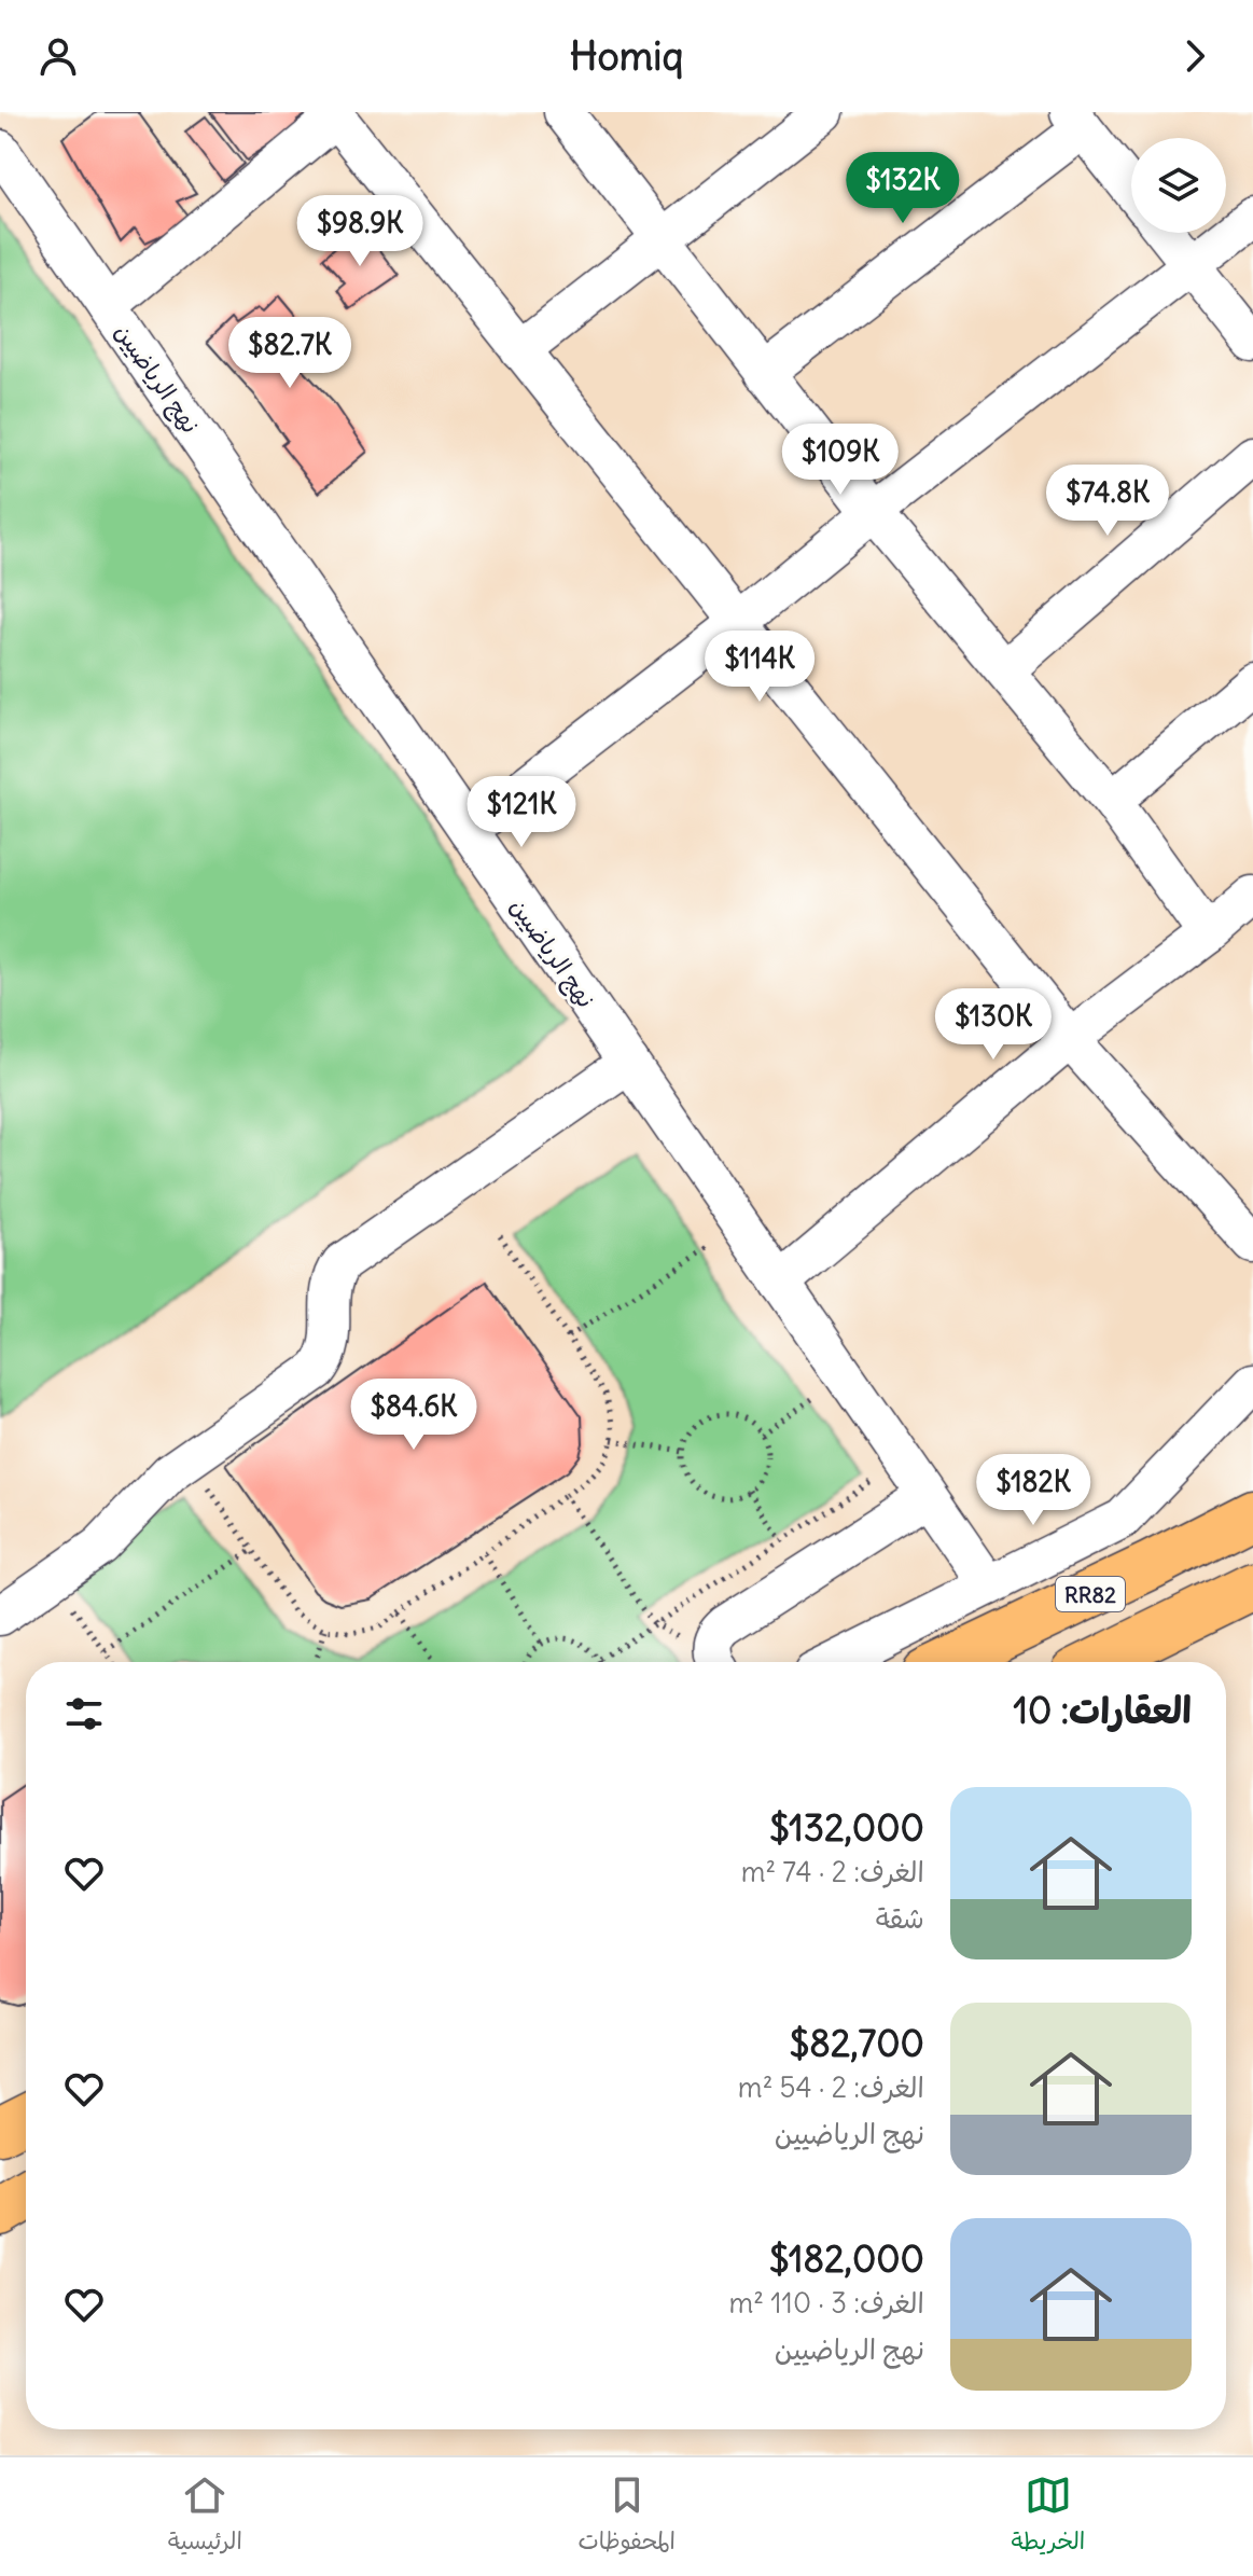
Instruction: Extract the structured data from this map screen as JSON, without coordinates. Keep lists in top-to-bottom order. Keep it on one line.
{"streets":{"main road":["RR82"],"street":["نهج الرياضيين"]},"page":{"header":"Homiq","price":["$132K","$98.9K","$82.7K","$109K","$74.8K","$114K","$121K","$130K","$84.6K","$182K"],"heading":"العقارات: 10","list":[{"name":"$132,000","note":"الغرف: 2 · 74 m² · شقة"},{"name":"$82,700","note":"الغرف: 2 · 54 m² · نهج الرياضيين"},{"name":"$182,000","note":"الغرف: 3 · 110 m² · نهج الرياضيين"}],"tabs":["الخريطة","المحفوظات","الرئيسية"]}}
